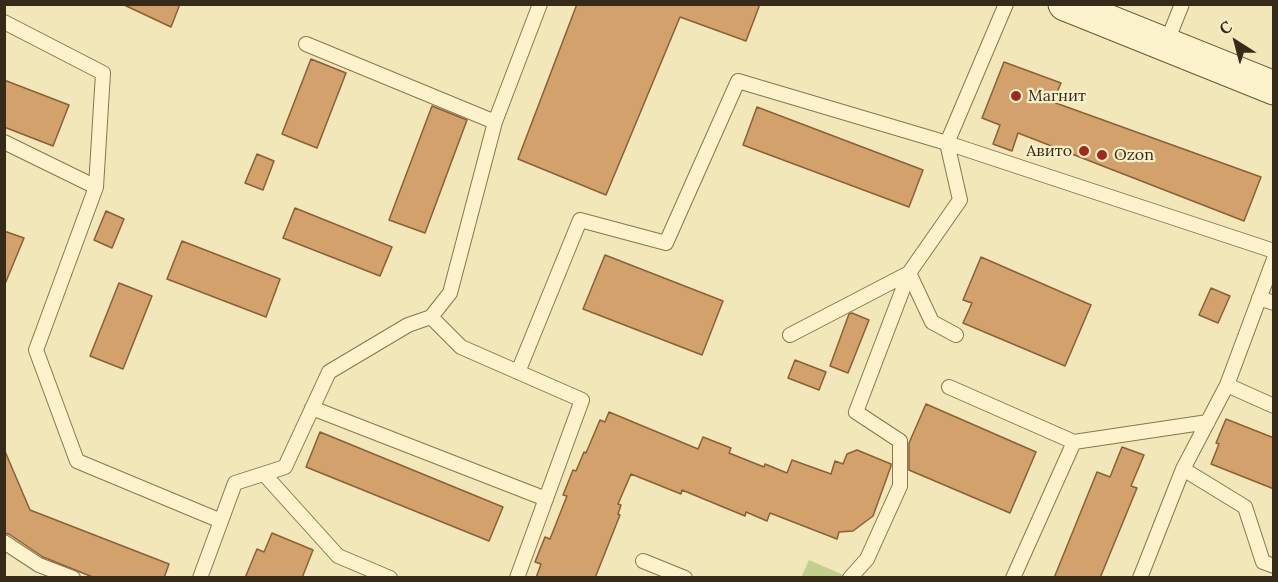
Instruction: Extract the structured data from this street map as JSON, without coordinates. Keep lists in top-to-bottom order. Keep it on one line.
{"places":["Магнит","Авито","Ozon"],"north":"top left"}
